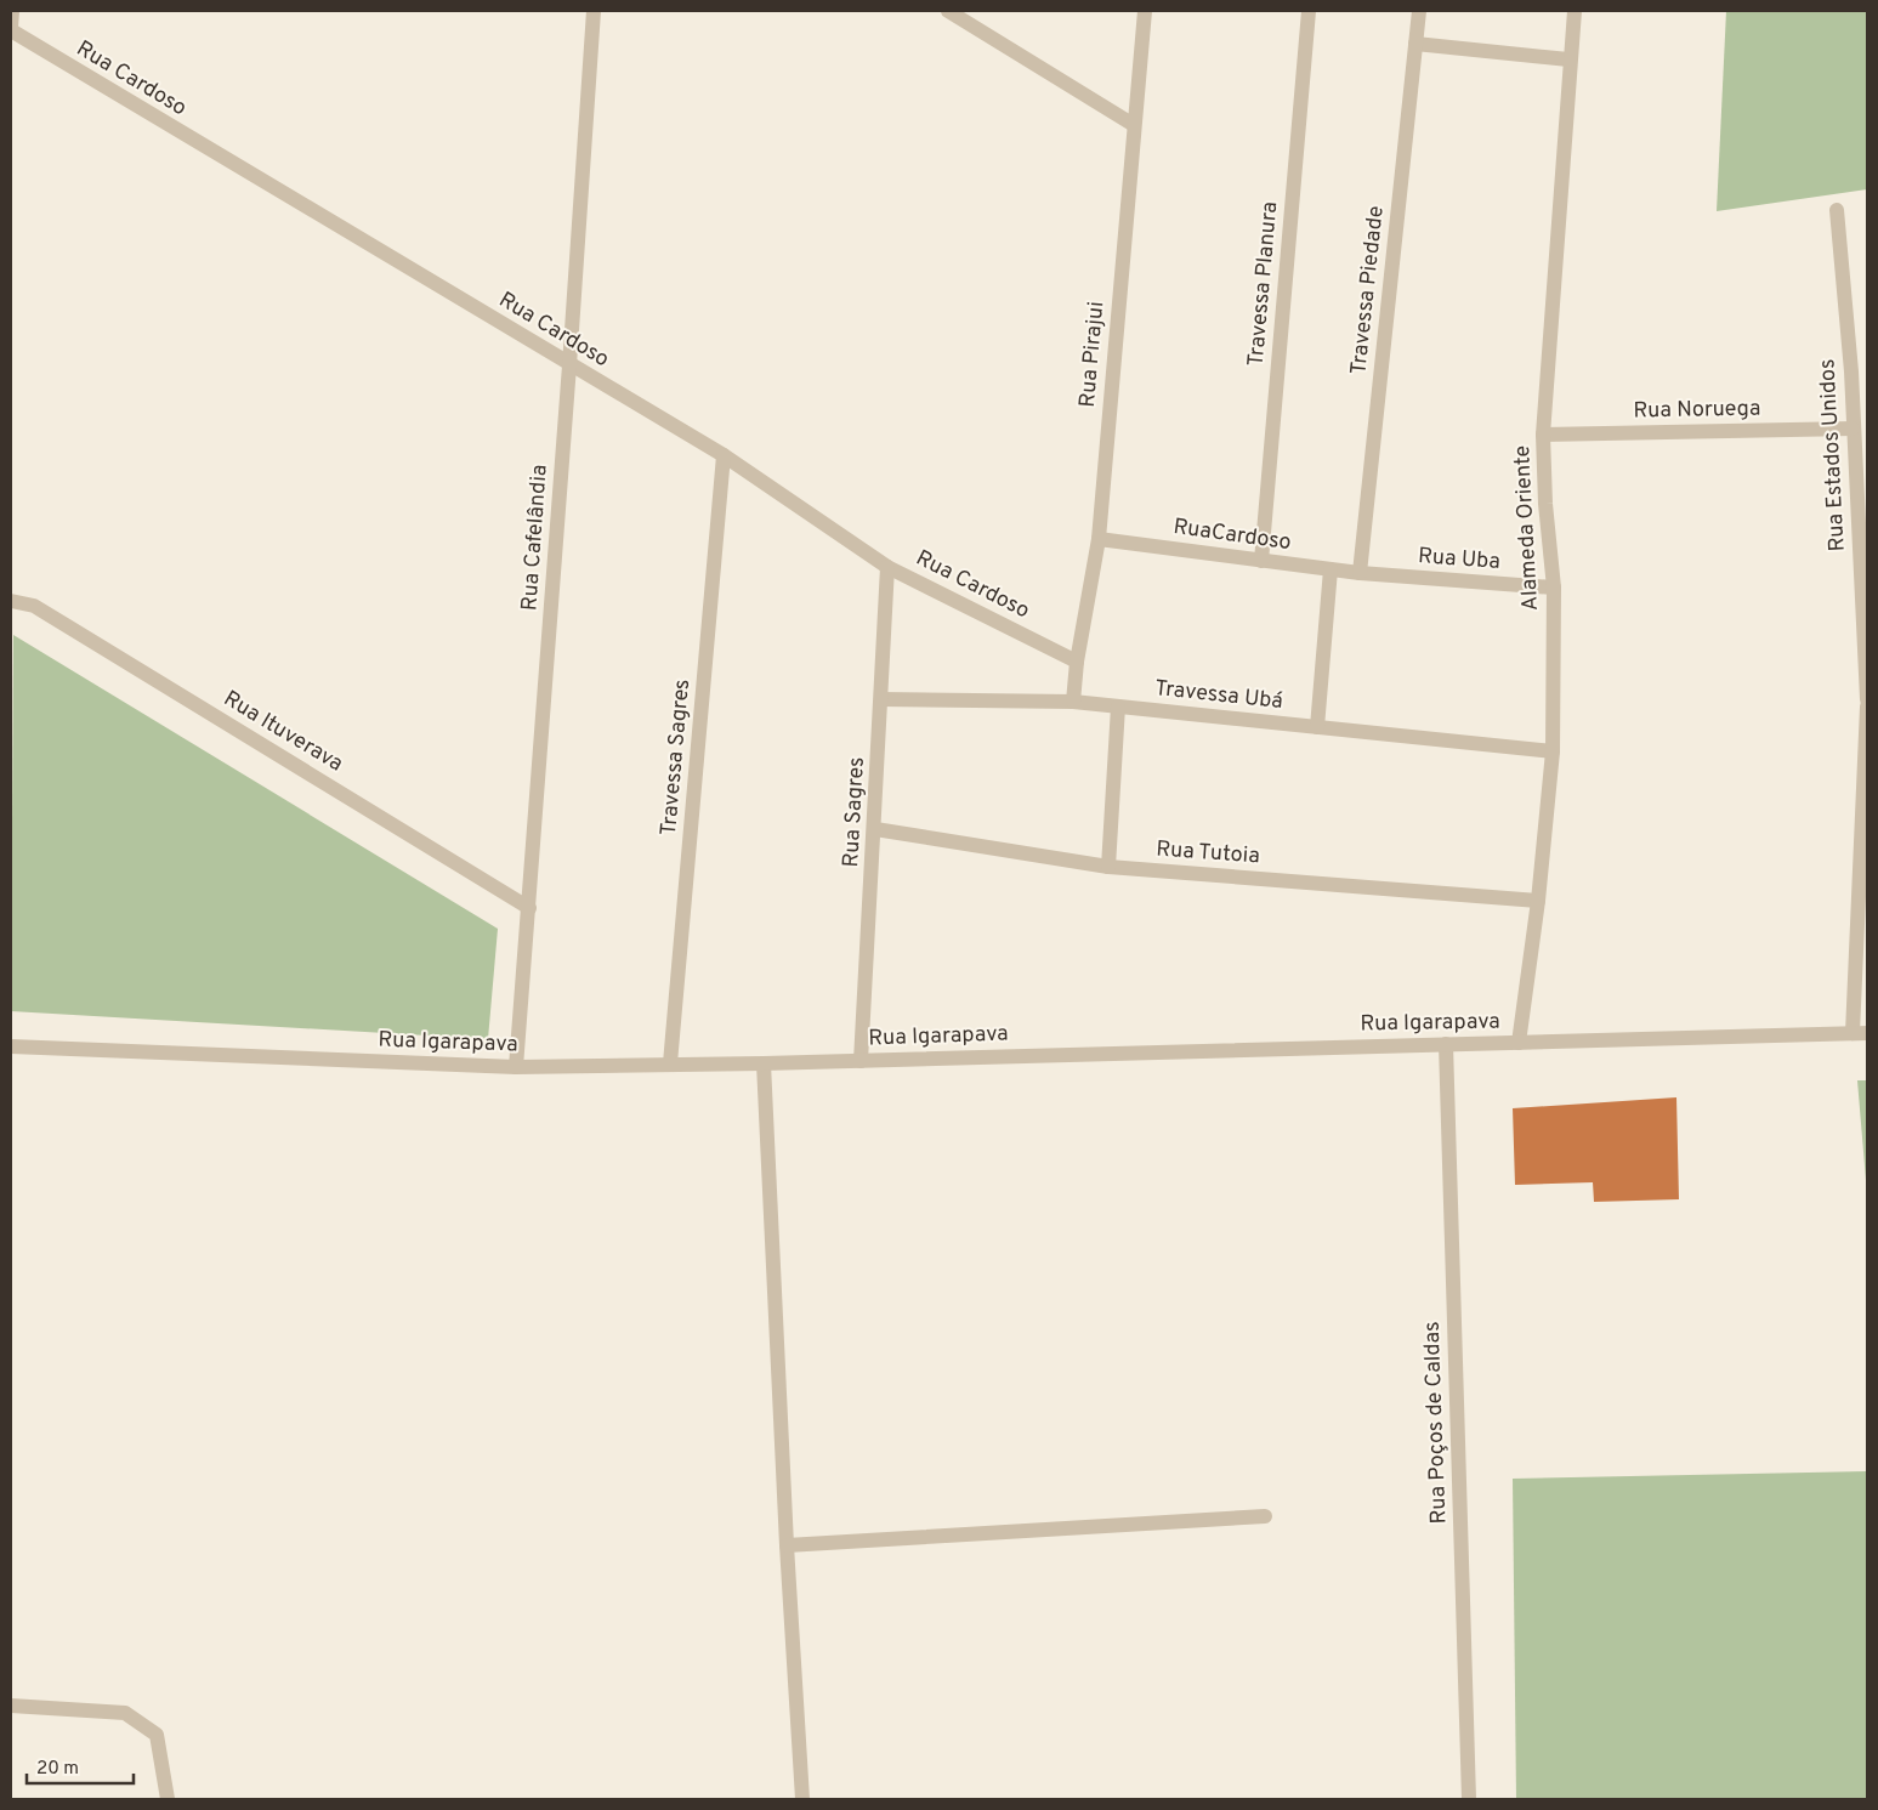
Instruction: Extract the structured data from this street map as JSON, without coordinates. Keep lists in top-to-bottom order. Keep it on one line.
{"streets":{"street":["Rua Cardoso","Travessa Planura","Travessa Piedade","Rua Pirajui","Rua Noruega","Rua Estados Unidos","Alameda Oriente","RuaCardoso","Rua Cafelândia","Rua Uba","Travessa Ubá","Rua Ituverava","Travessa Sagres","Rua Sagres","Rua Tutoia","Rua Igarapava","Rua Poços de Caldas"]},"crossings":[["Rua Cardoso","Rua Pirajui"],["Rua Cardoso","Rua Cafelândia"],["Rua Cardoso","Travessa Sagres"],["Rua Cardoso","Rua Sagres"],["Travessa Planura","RuaCardoso"],["Travessa Piedade","RuaCardoso"],["Travessa Piedade","Rua Uba"],["Rua Pirajui","RuaCardoso"],["Rua Pirajui","Travessa Ubá"],["Rua Noruega","Rua Estados Unidos"],["Rua Noruega","Alameda Oriente"],["Alameda Oriente","Rua Uba"],["Alameda Oriente","Travessa Ubá"],["Alameda Oriente","Rua Tutoia"],["Alameda Oriente","Rua Igarapava"],["RuaCardoso","Rua Uba"],["Rua Cafelândia","Rua Ituverava"],["Rua Cafelândia","Rua Igarapava"],["Travessa Ubá","Rua Sagres"],["Travessa Sagres","Rua Igarapava"],["Rua Sagres","Rua Tutoia"],["Rua Sagres","Rua Igarapava"],["Rua Igarapava","Rua Poços de Caldas"]],"scale_bar":"20 m"}
